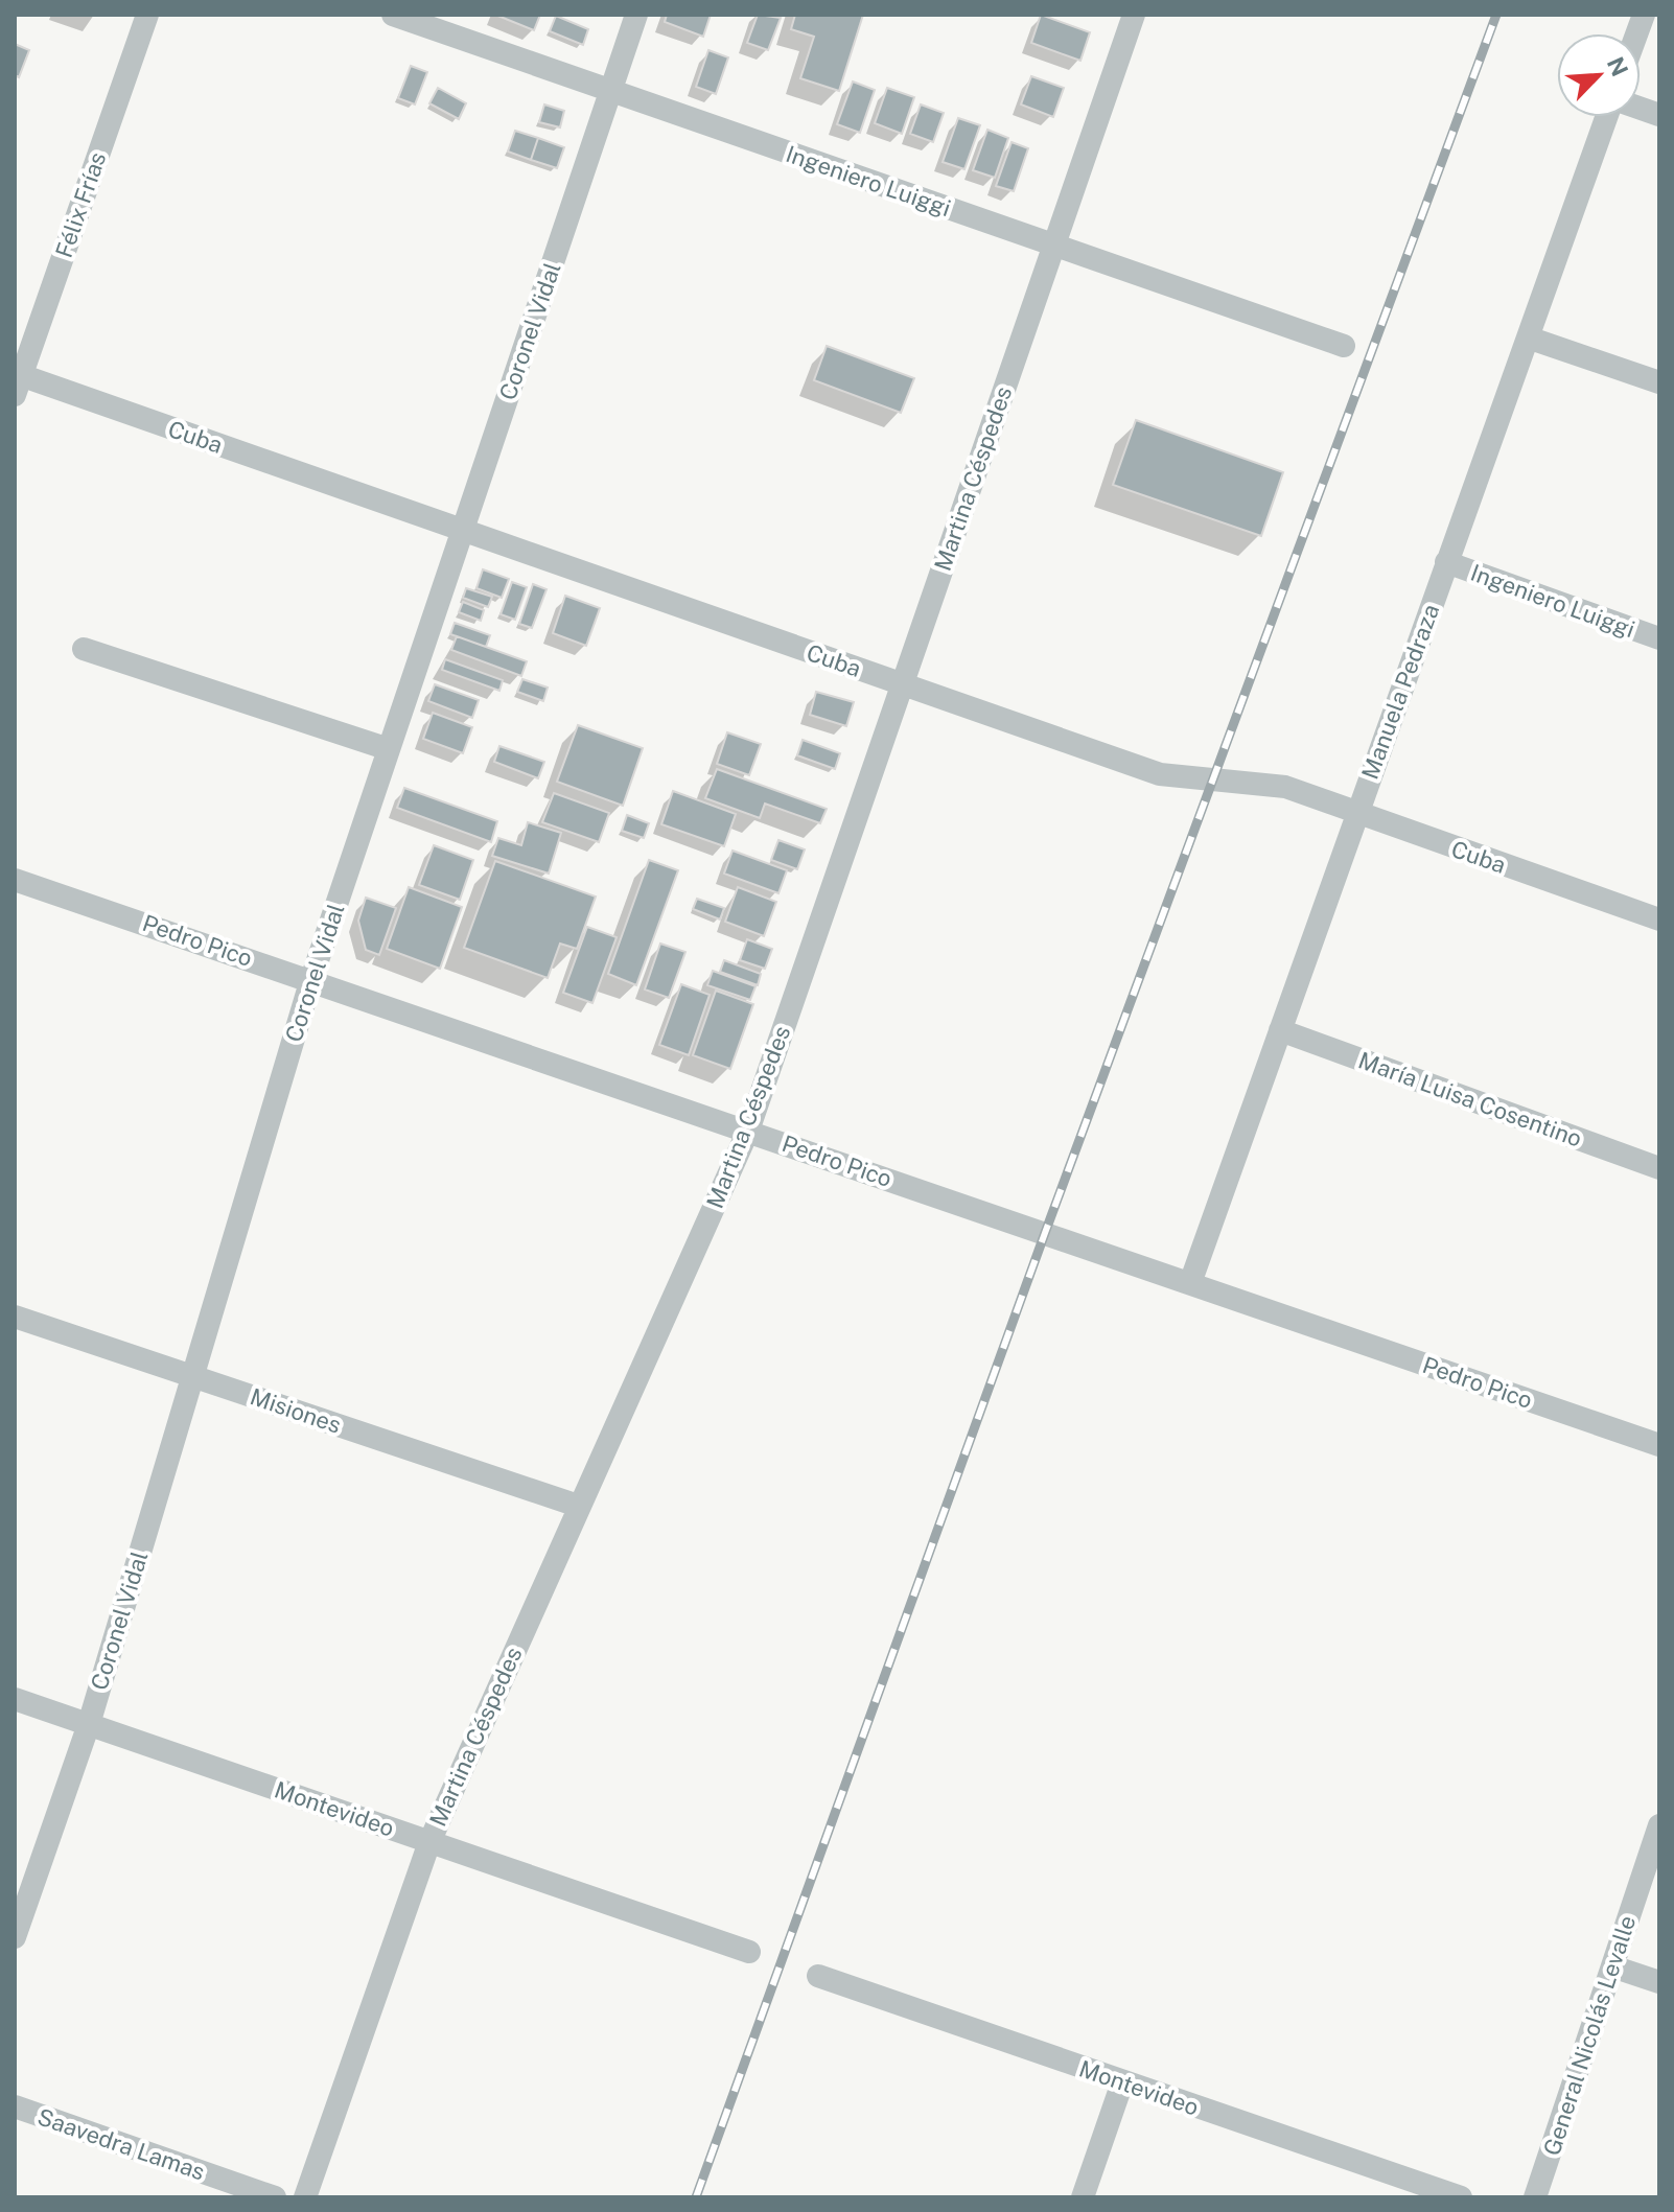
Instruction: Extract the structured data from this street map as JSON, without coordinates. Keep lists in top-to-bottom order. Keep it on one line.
{"streets":{"street":["Ingeniero Luiggi","Félix Frías","Coronel Vidal","Cuba","Martina Céspedes","Manuela Pedraza","Pedro Pico","María Luisa Cosentino","Misiones","Montevideo","General Nicolás Levalle","Saavedra Lamas"]},"crossings":[["Ingeniero Luiggi","Coronel Vidal"],["Ingeniero Luiggi","Martina Céspedes"],["Ingeniero Luiggi","Manuela Pedraza"],["Félix Frías","Cuba"],["Coronel Vidal","Cuba"],["Coronel Vidal","Pedro Pico"],["Coronel Vidal","Misiones"],["Coronel Vidal","Montevideo"],["Cuba","Martina Céspedes"],["Cuba","Manuela Pedraza"],["Martina Céspedes","Pedro Pico"],["Martina Céspedes","Misiones"],["Martina Céspedes","Montevideo"],["Manuela Pedraza","Pedro Pico"],["Manuela Pedraza","María Luisa Cosentino"]],"north":"top right"}
